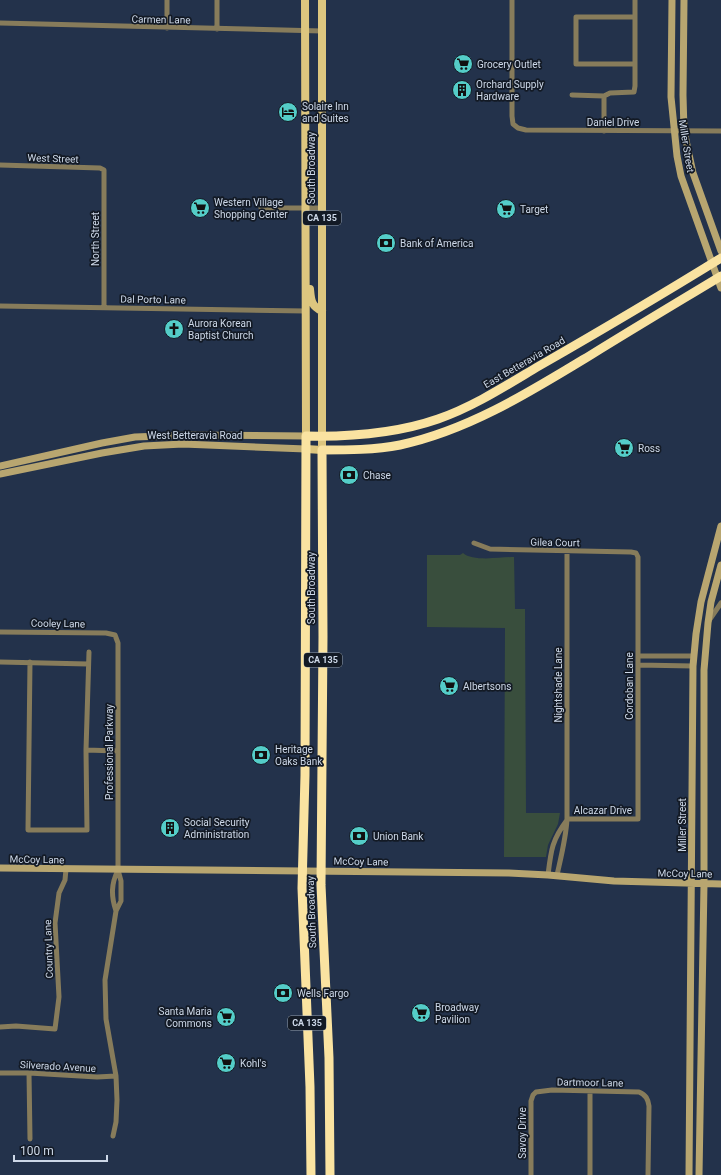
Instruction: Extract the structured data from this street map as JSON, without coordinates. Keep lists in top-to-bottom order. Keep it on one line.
{"streets":{"highway":["South Broadway","CA 135","East Betteravia Road","West Betteravia Road"],"street":["Carmen Lane","Daniel Drive","Miller Street","West Street","North Street","Dal Porto Lane","Gilea Court","Cooley Lane","Nightshade Lane","Cordoban Lane","Professional Parkway","Alcazar Drive","McCoy Lane","Country Lane","Silverado Avenue","Dartmoor Lane","Savoy Drive"]},"crossings":[["Carmen Lane","South Broadway"],["Daniel Drive","Miller Street"],["Miller Street","East Betteravia Road"],["Miller Street","McCoy Lane"],["West Street","North Street"],["South Broadway","Dal Porto Lane"],["South Broadway","East Betteravia Road"],["South Broadway","West Betteravia Road"],["South Broadway","McCoy Lane"],["North Street","Dal Porto Lane"],["East Betteravia Road","West Betteravia Road"],["Gilea Court","Nightshade Lane"],["Gilea Court","Cordoban Lane"],["Cooley Lane","Professional Parkway"],["Nightshade Lane","Alcazar Drive"],["Nightshade Lane","McCoy Lane"],["Cordoban Lane","Alcazar Drive"],["Professional Parkway","McCoy Lane"],["Professional Parkway","Silverado Avenue"],["McCoy Lane","Country Lane"],["Dartmoor Lane","Savoy Drive"]],"places":{"supermarket":["Grocery Outlet","Western Village Shopping Center","Target","Ross","Albertsons","Broadway Pavilion","Santa Maria Commons","Kohl's"],"building":["Orchard Supply Hardware","Social Security Administration"],"hotel":["Solaire Inn and Suites"],"bank":["Bank of America","Chase","Heritage Oaks Bank","Union Bank","Wells Fargo"],"church":["Aurora Korean Baptist Church"]},"scale_bar":"100 m"}
